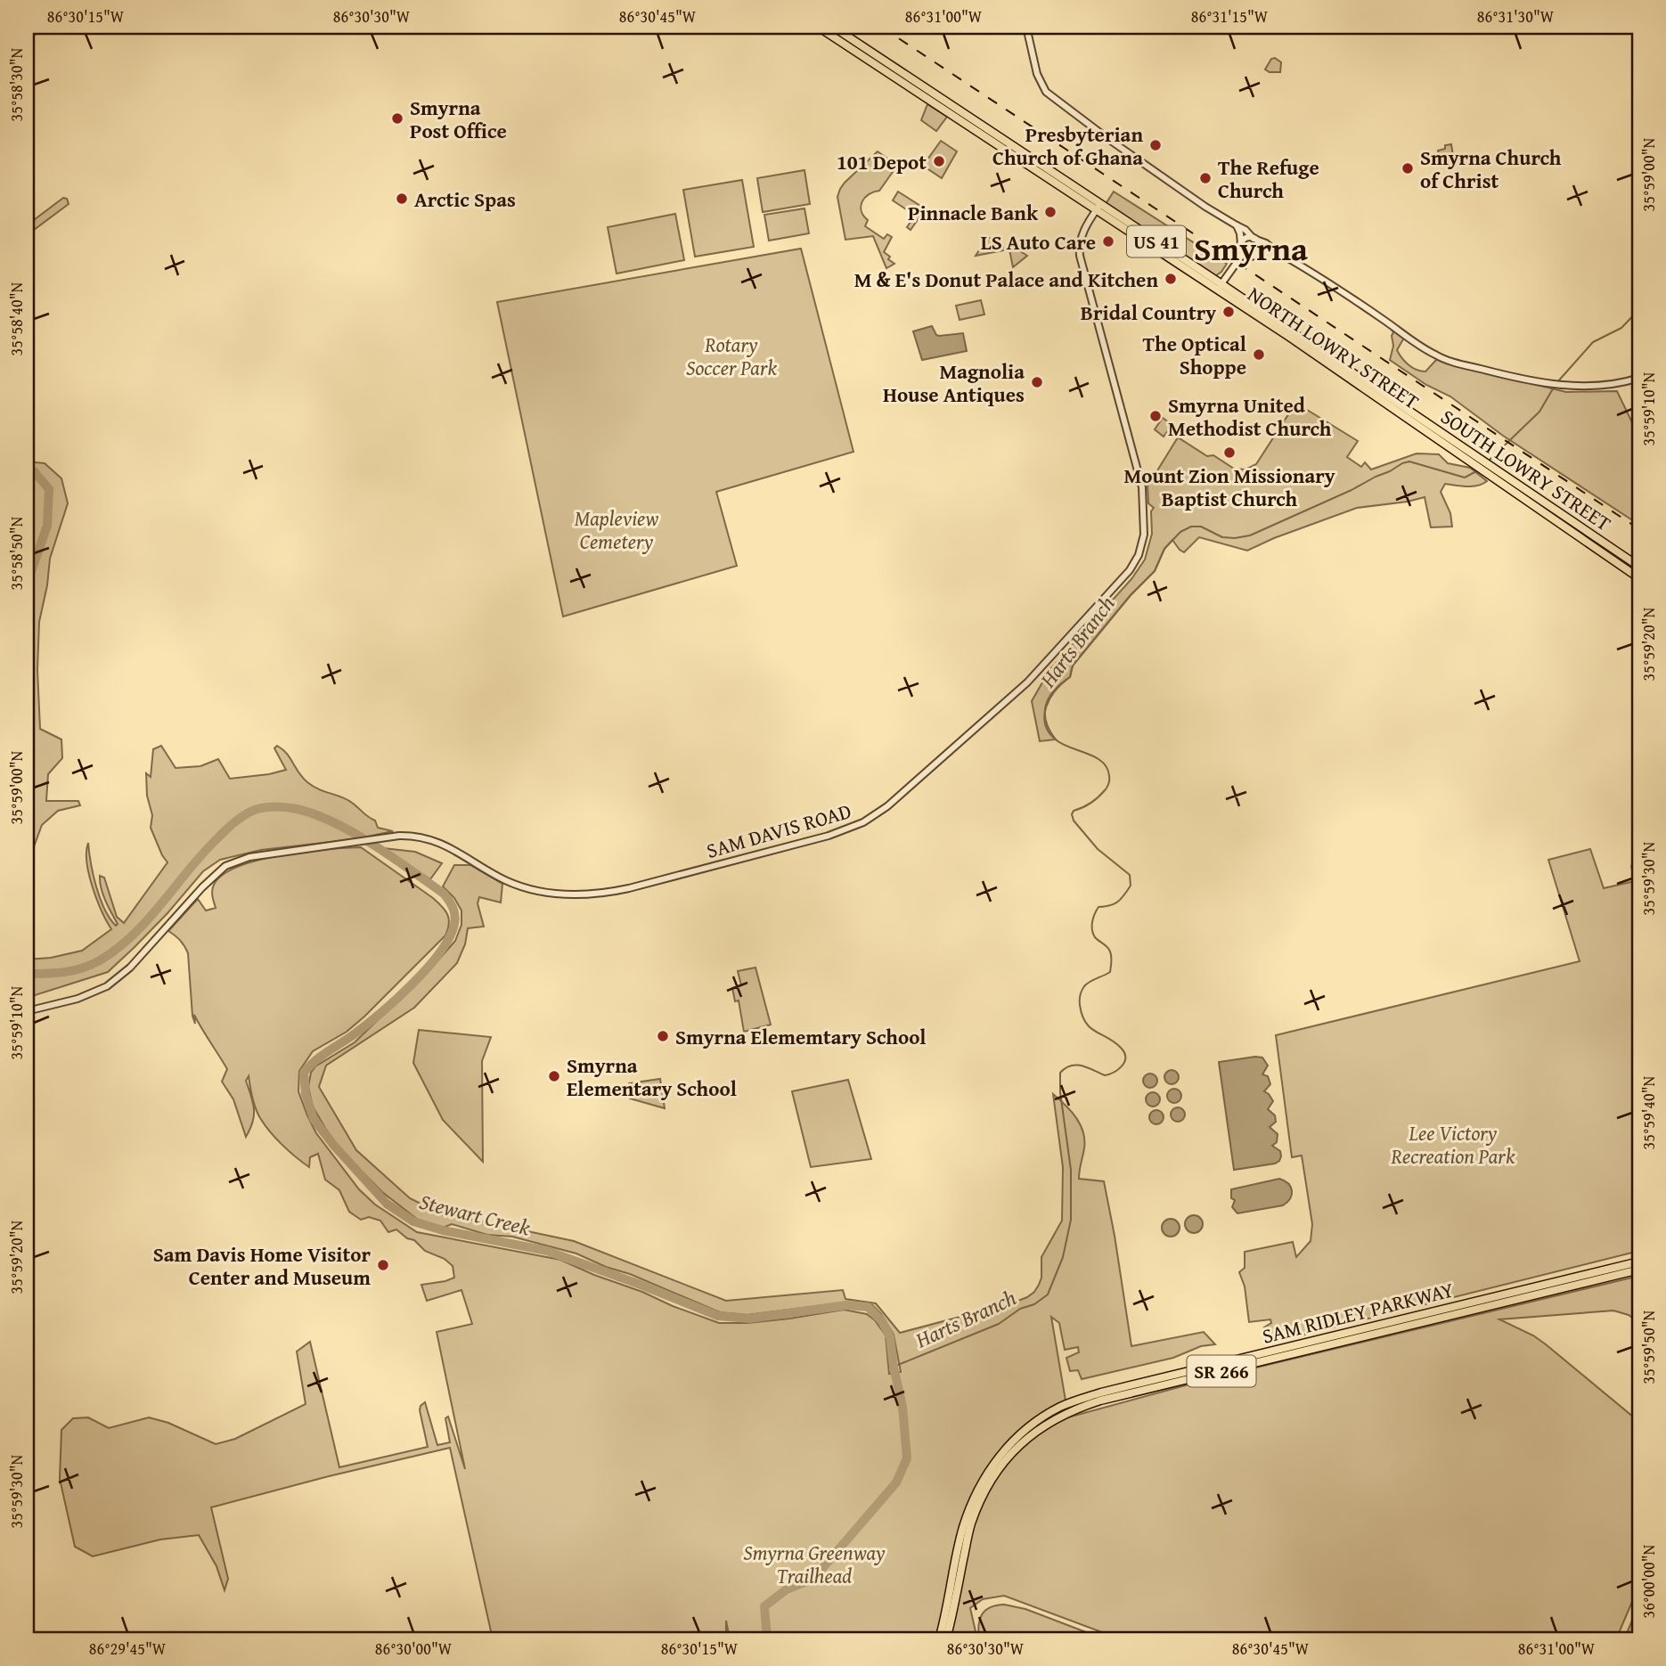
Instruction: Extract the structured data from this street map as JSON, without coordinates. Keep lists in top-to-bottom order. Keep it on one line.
{"streets":{"main road":["US 41","SOUTH LOWRY STREET","SAM RIDLEY PARKWAY","SR 266"],"street":["SAM DAVIS ROAD"]},"crossings":[["US 41","SOUTH LOWRY STREET"],["US 41","SAM DAVIS ROAD"],["SOUTH LOWRY STREET","SAM DAVIS ROAD"]],"districts":["Smyrna"],"water":["Harts Branch","Stewart Creek"],"parks":["Rotary Soccer Park","Mapleview Cemetery","Lee Victory Recreation Park","Smyrna Greenway Trailhead"],"places":["Smyrna Post Office","Presbyterian Church of Ghana","101 Depot","Smyrna Church of Christ","The Refuge Church","Arctic Spas","Pinnacle Bank","LS Auto Care","M & E's Donut Palace and Kitchen","Bridal Country","The Optical Shoppe","Magnolia House Antiques","Smyrna United Methodist Church","Mount Zion Missionary Baptist Church","Smyrna Elememtary School","Smyrna Elementary School","Sam Davis Home Visitor Center and Museum"],"coordinates":["86°30'15\"W","86°30'30\"W","86°30'45\"W","86°31'00\"W","86°31'15\"W","86°31'30\"W","35°58'30\"N","35°59'00\"N","35°58'40\"N","35°59'10\"N","35°58'50\"N","35°59'20\"N","35°59'30\"N","35°59'40\"N","35°59'50\"N","36°00'00\"N","86°29'45\"W","86°30'00\"W"]}
